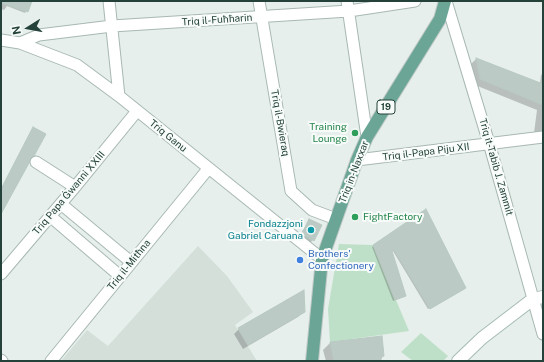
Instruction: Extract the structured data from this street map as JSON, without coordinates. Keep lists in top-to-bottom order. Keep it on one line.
{"streets":{"main road":["19","Triq in-Naxxar"],"street":["Triq il-Fuħħarin","Triq il-Bwieraq","Triq Ganu","Triq il-Papa Piju XII","Triq it-Tabib J. Zammit","Triq Papa Ġwanni XXIII","Triq il-Mitħna"]},"crossings":[["Triq il-Fuħħarin","Triq il-Bwieraq"],["Triq il-Fuħħarin","Triq Ganu"],["Triq il-Bwieraq","Triq in-Naxxar"],["Triq Ganu","Triq in-Naxxar"],["Triq Ganu","Triq Papa Ġwanni XXIII"],["Triq Ganu","Triq il-Mitħna"],["Triq il-Papa Piju XII","Triq it-Tabib J. Zammit"],["Triq il-Papa Piju XII","Triq in-Naxxar"],["Triq it-Tabib J. Zammit","Triq in-Naxxar"]],"places":["Training Lounge","FightFactory","Fondazzjoni Gabriel Caruana","Brothers' Confectionery"],"north":"left"}
